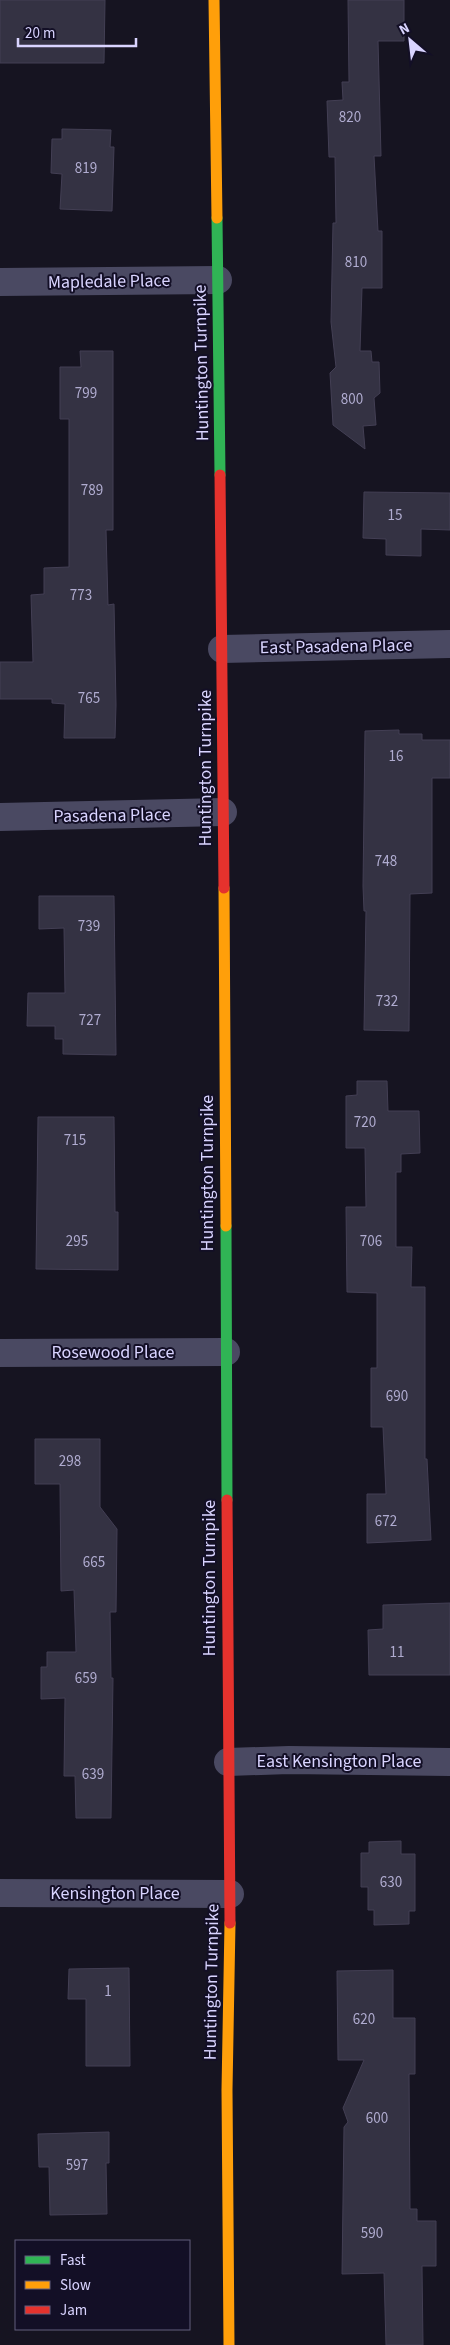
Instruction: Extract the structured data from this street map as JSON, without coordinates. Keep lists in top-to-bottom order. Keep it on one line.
{"streets":{"main road":["Huntington Turnpike"],"street":["Mapledale Place","East Pasadena Place","Pasadena Place","Rosewood Place","East Kensington Place","Kensington Place"]},"crossings":[["Mapledale Place","Huntington Turnpike"],["Huntington Turnpike","East Pasadena Place"],["Huntington Turnpike","Pasadena Place"],["Huntington Turnpike","Rosewood Place"],["Huntington Turnpike","East Kensington Place"],["Huntington Turnpike","Kensington Place"]],"house_numbers":["820","819","810","799","800","789","15","773","765","16","748","739","732","727","720","715","295","706","690","298","672","665","11","659","639","630","1","620","600","597","590"],"legend":["Fast","Slow","Jam"],"scale_bar":"20 m","north":"top left"}
